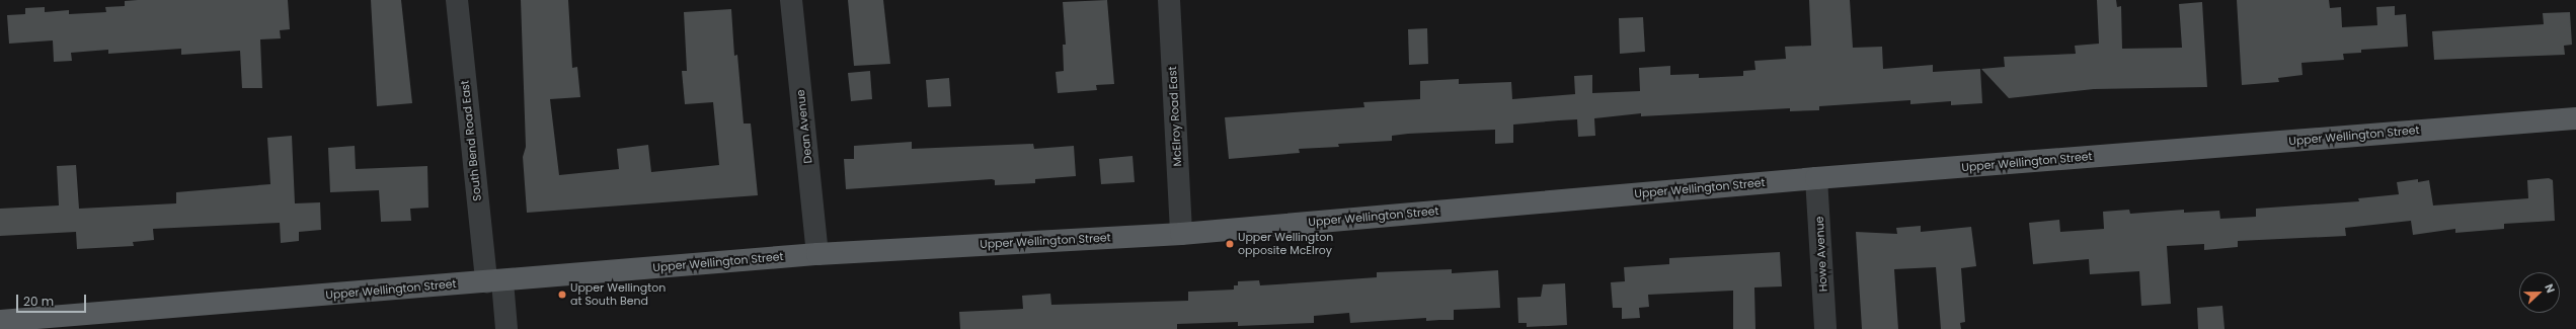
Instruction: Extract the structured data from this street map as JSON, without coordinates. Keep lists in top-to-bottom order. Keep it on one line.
{"streets":{"main road":["Upper Wellington Street"],"street":["McElroy Road East","Dean Avenue","South Bend Road East","Howe Avenue"]},"crossings":[["McElroy Road East","Upper Wellington Street"],["Dean Avenue","Upper Wellington Street"],["Upper Wellington Street","South Bend Road East"],["Upper Wellington Street","Howe Avenue"]],"places":["Upper Wellington opposite McElroy","Upper Wellington at South Bend"],"scale_bar":"20 m","north":"right"}
